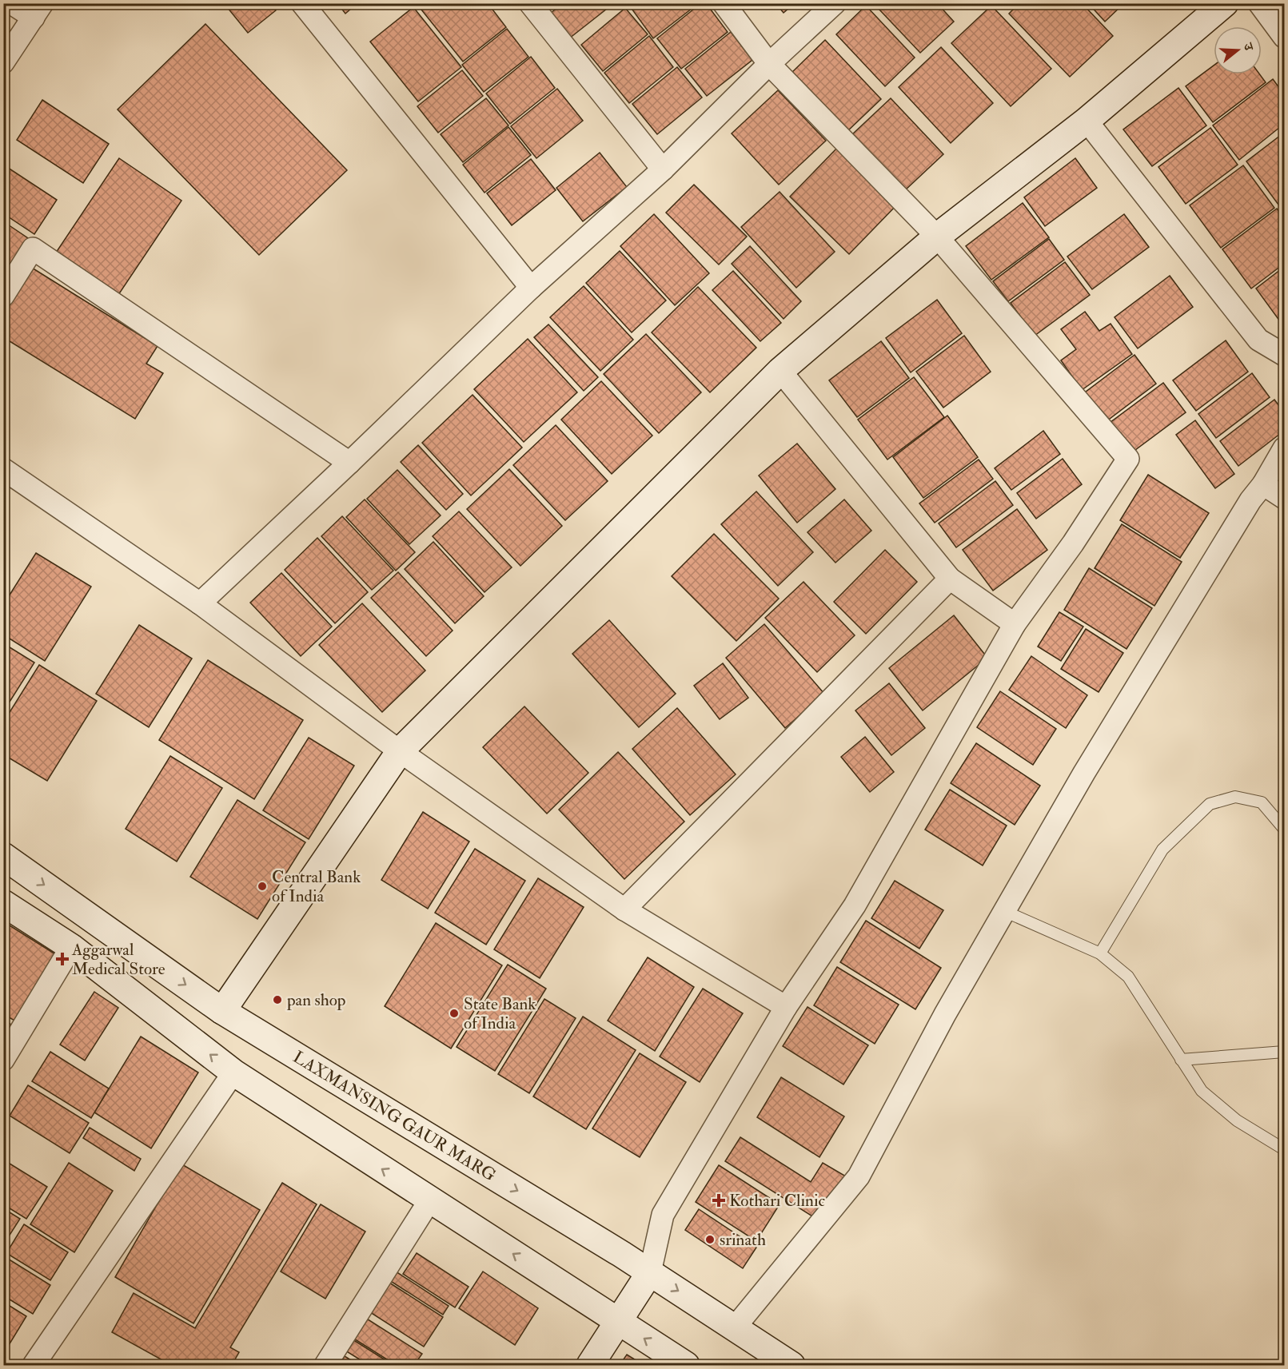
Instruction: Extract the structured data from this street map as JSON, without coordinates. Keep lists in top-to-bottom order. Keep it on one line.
{"streets":{"main road":["LAXMANSING GAUR MARG"]},"places":{"other":["Central Bank of India","pan shop","State Bank of India","srinath"],"health":["Aggarwal Medical Store","Kothari Clinic"]},"north":"right"}
